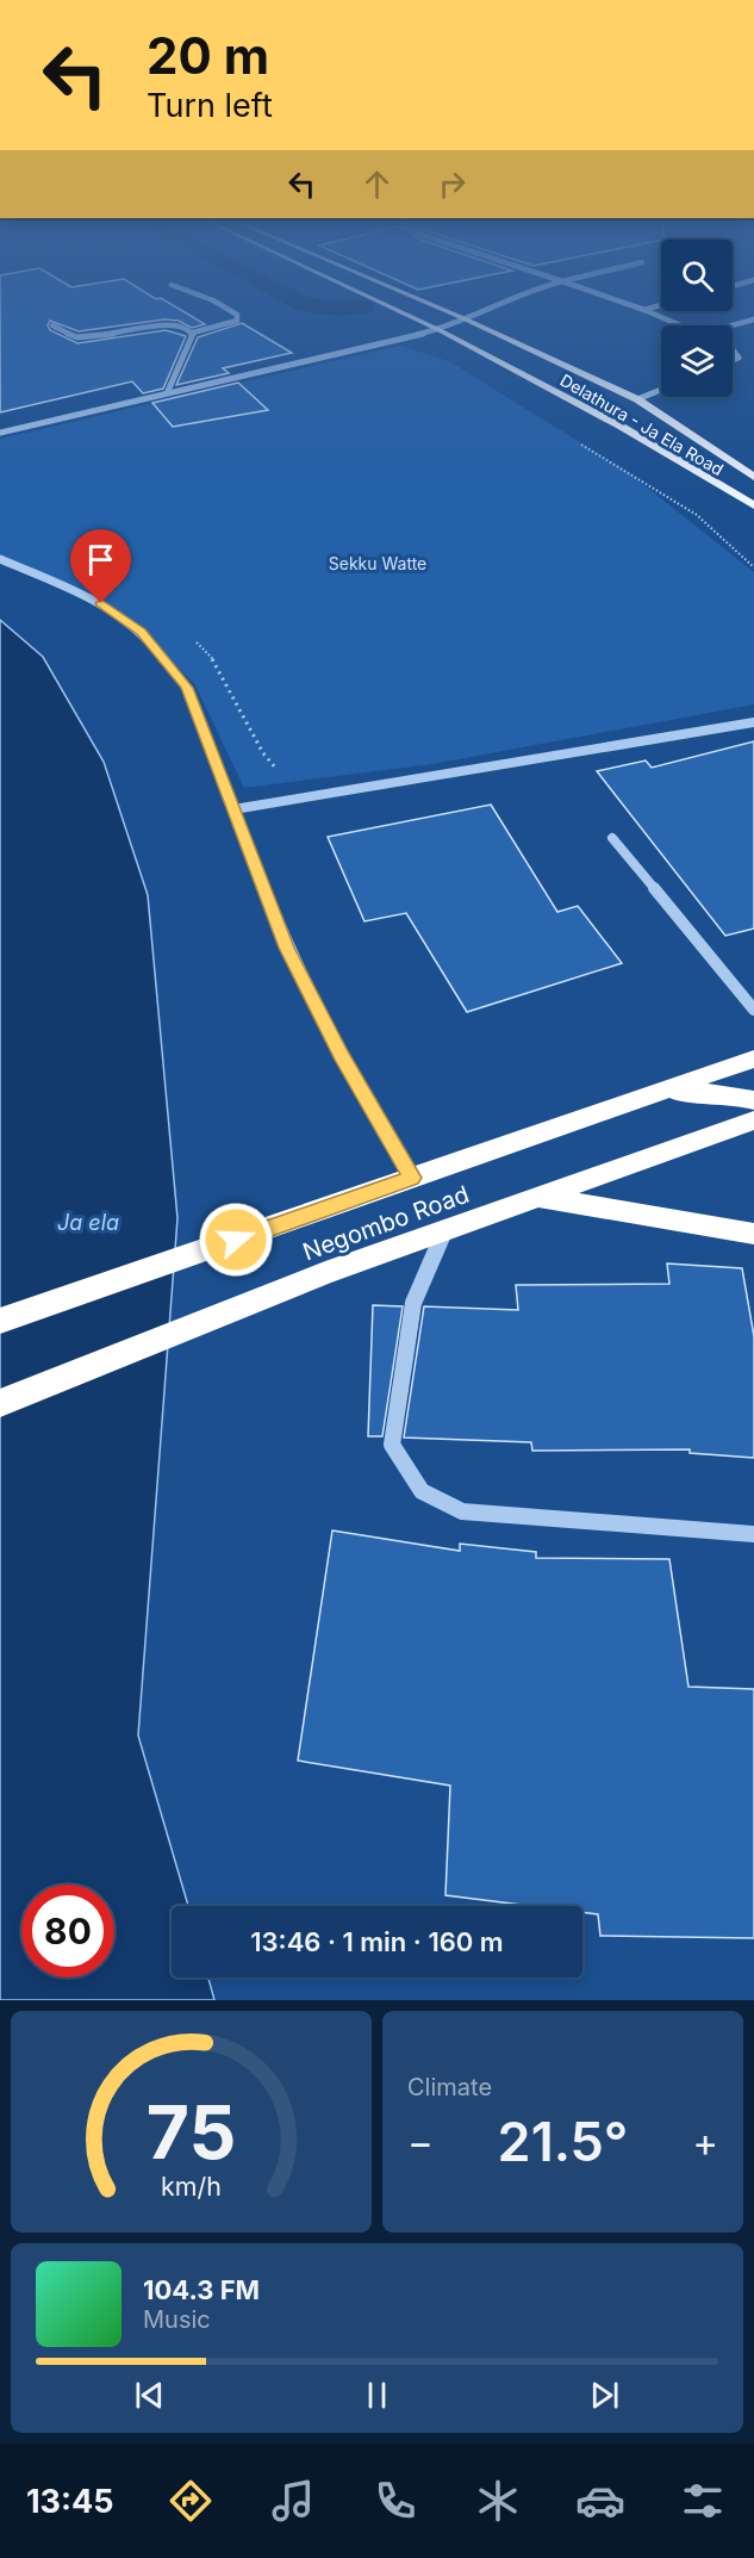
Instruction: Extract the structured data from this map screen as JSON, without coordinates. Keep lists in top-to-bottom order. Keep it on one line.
{"streets":{"highway":["Negombo Road"],"main road":["Delathura - Ja Ela Road"]},"water":["Ja ela"],"parks":["Sekku Watte"],"page":{"turn":["20 m","Turn left"],"limit":"80","trip":"13:46 · 1 min · 160 m","tile":"Climate","heat":["−","21.5°","+"],"song":["104.3 FM","Music"],"tabs":"13:45","gauge":["75","km/h"]}}
